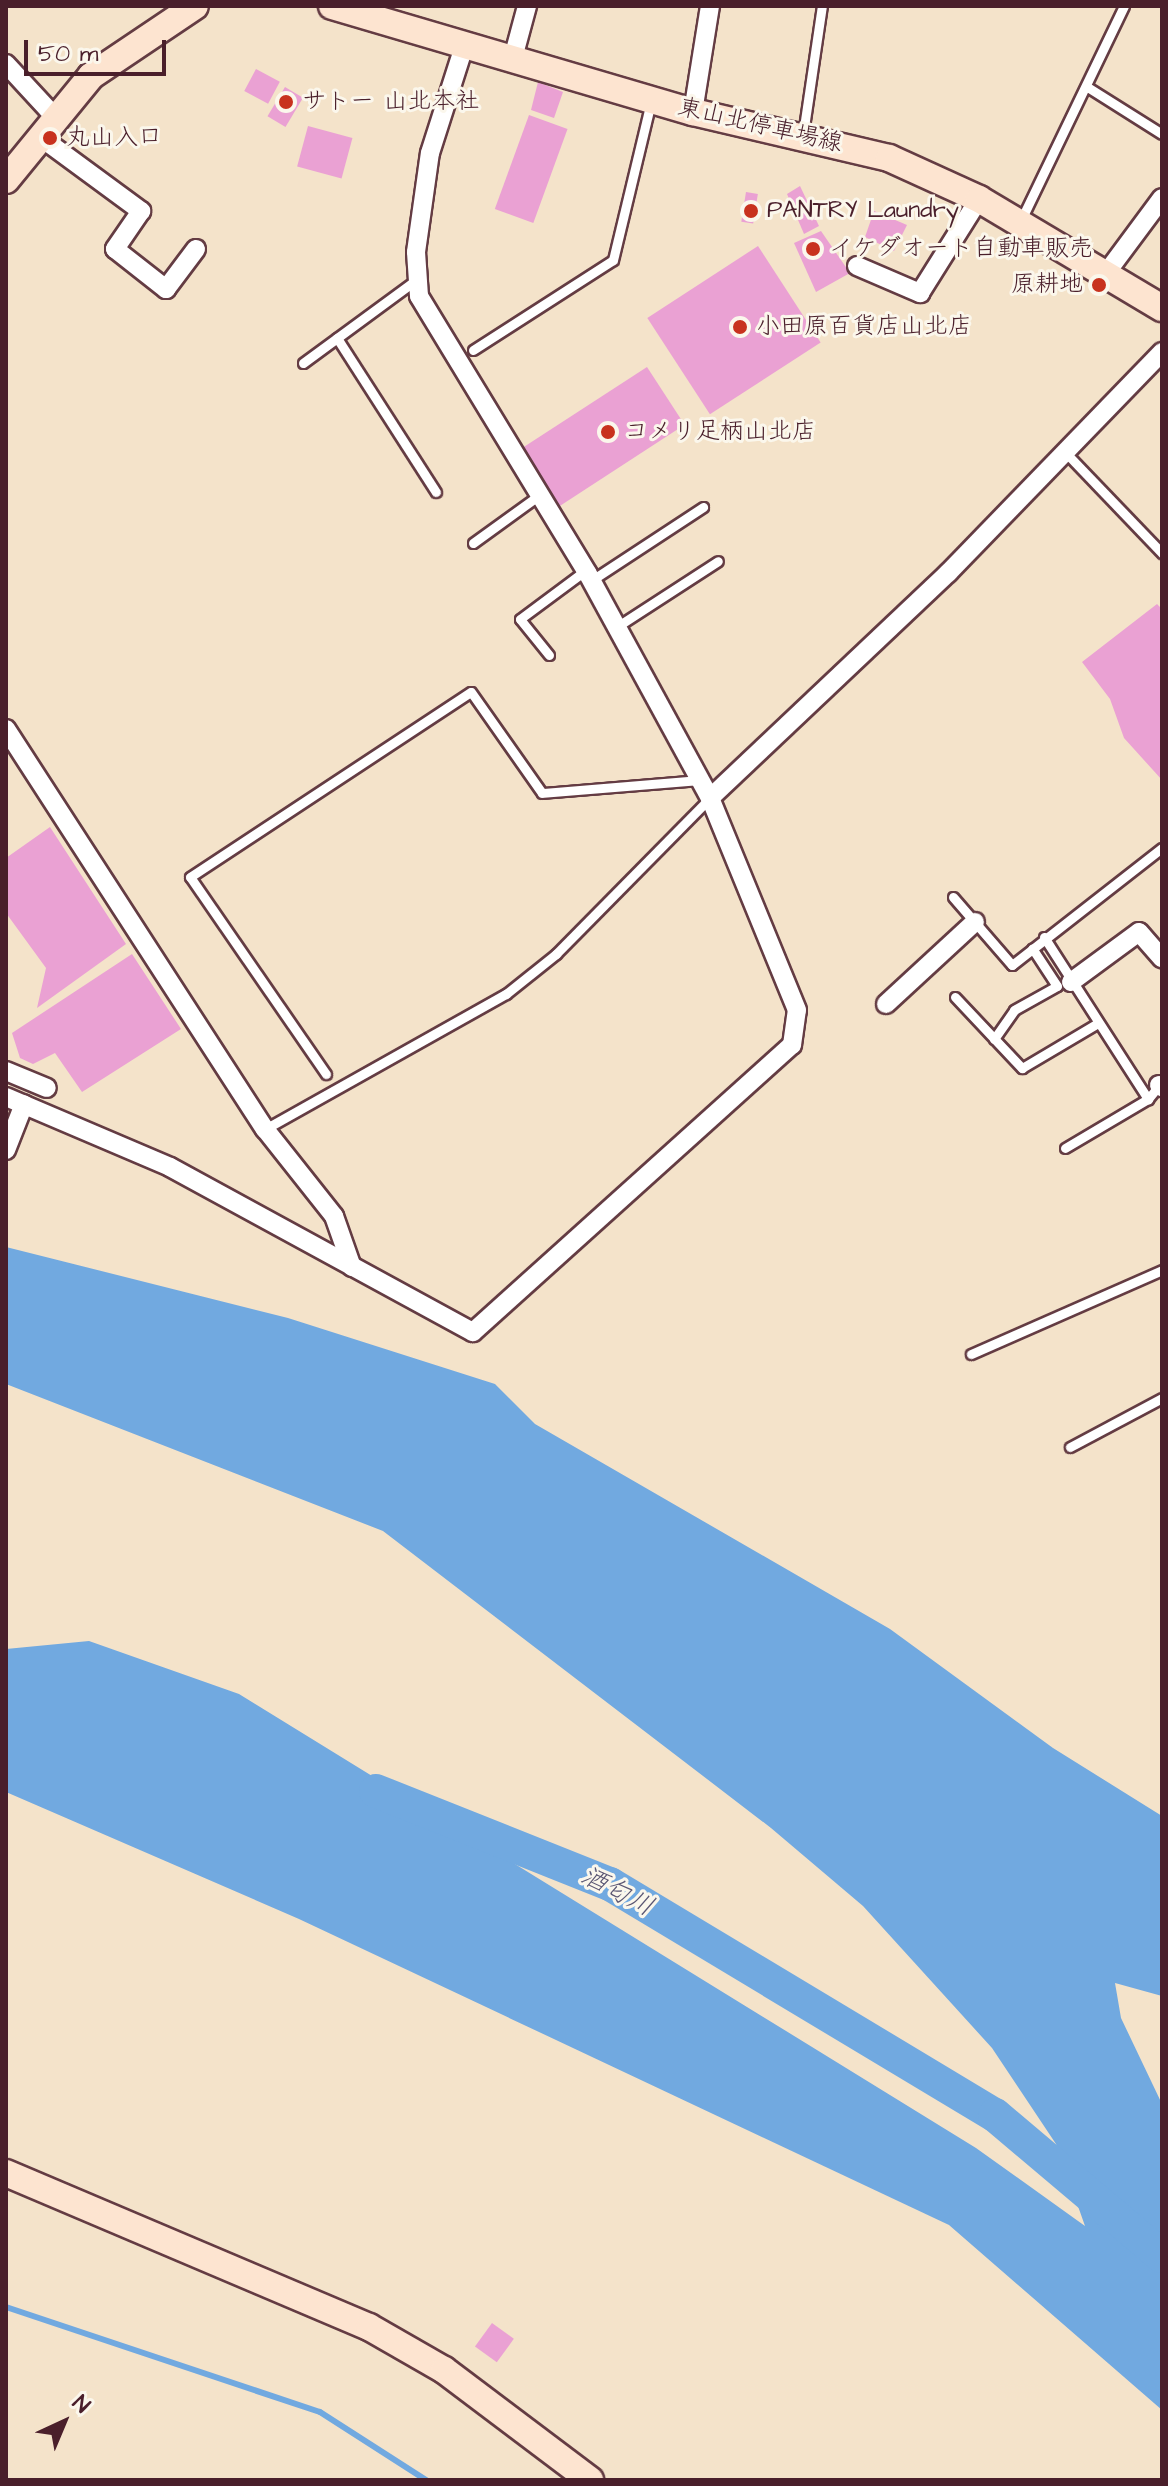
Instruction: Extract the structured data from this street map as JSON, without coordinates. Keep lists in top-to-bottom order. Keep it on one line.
{"streets":{"main road":["東山北停車場線"]},"water":["酒匂川"],"places":["サトー 山北本社","丸山入口","PANTRY Laundry","イケダオート自動車販売","原耕地","小田原百貨店山北店","コメリ足柄山北店"],"scale_bar":"50 m","north":"top right"}
